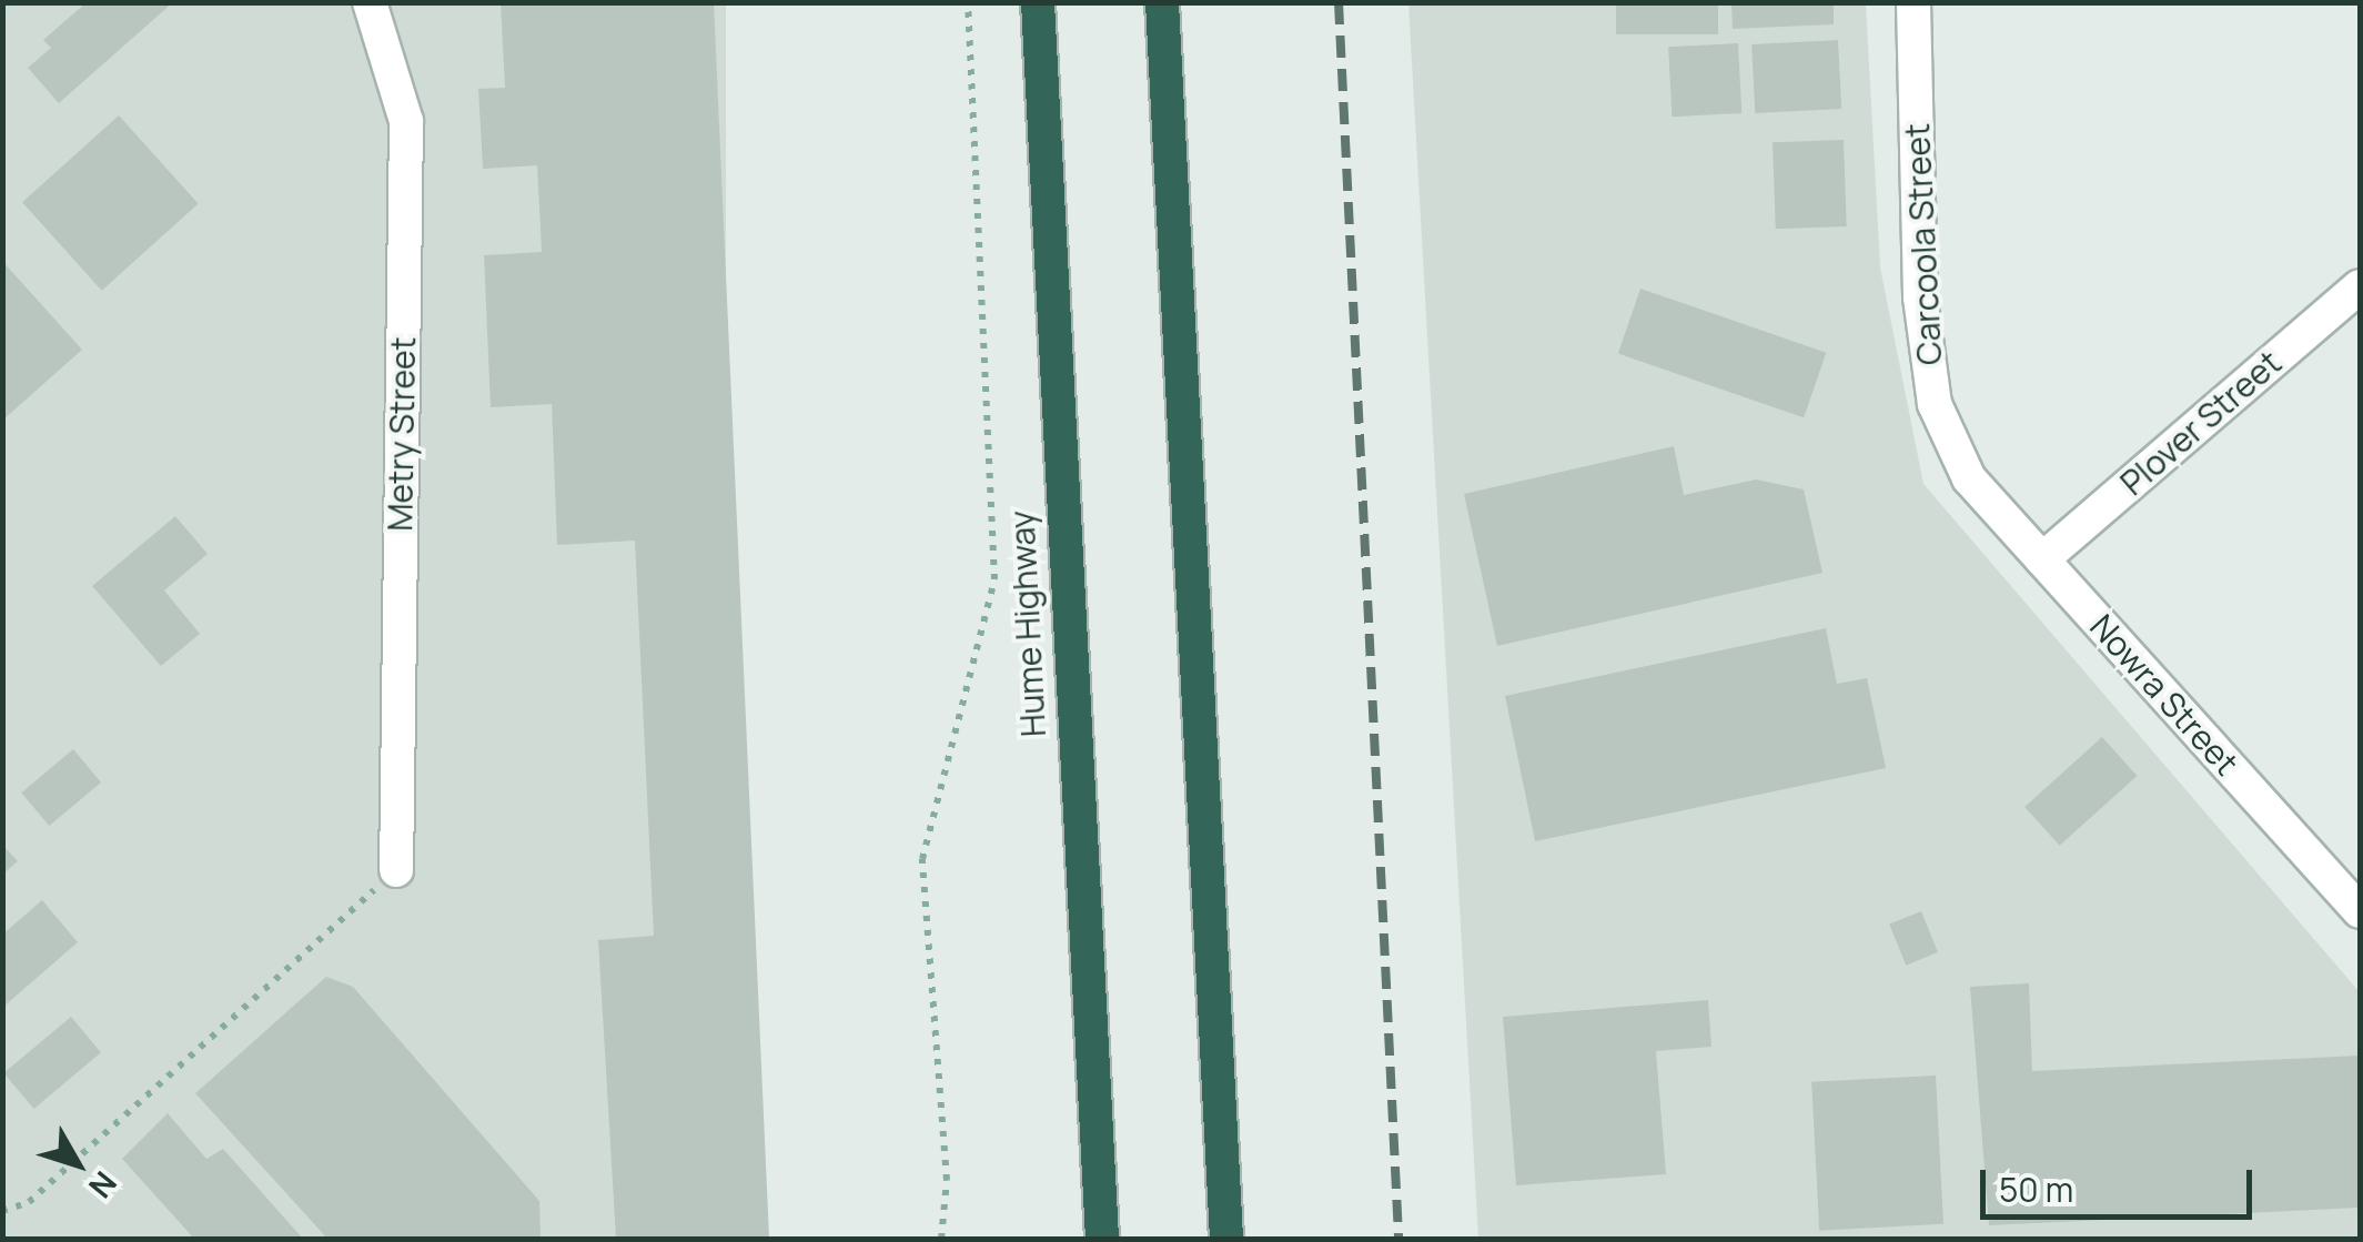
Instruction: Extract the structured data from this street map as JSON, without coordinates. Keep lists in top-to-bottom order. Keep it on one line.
{"streets":{"highway":["Hume Highway"],"street":["Carcoola Street","Plover Street","Metry Street","Nowra Street"]},"crossings":[["Carcoola Street","Nowra Street"],["Plover Street","Nowra Street"]],"scale_bar":"50 m","north":"bottom right"}
